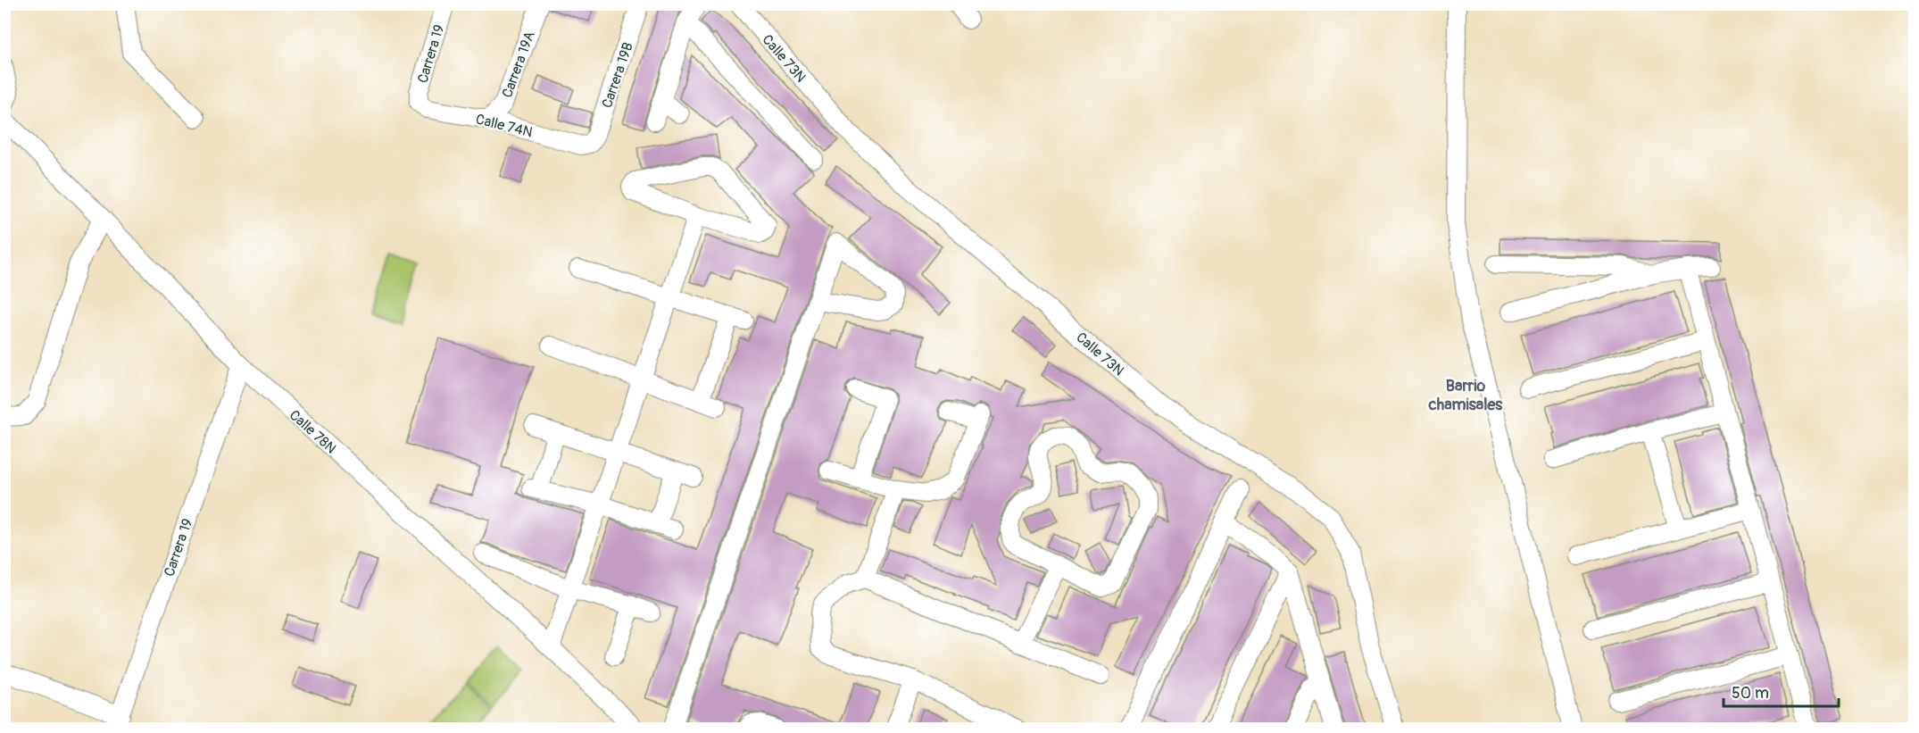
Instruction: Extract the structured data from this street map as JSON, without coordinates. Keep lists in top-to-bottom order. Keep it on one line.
{"streets":{"street":["Carrera 19","Calle 73N","Carrera 19A","Carrera 19B","Calle 74N","Calle 78N"]},"crossings":[["Carrera 19","Calle 74N"],["Carrera 19","Calle 78N"],["Carrera 19A","Calle 74N"],["Carrera 19B","Calle 74N"]],"districts":["Barrio chamisales"],"scale_bar":"50 m"}
